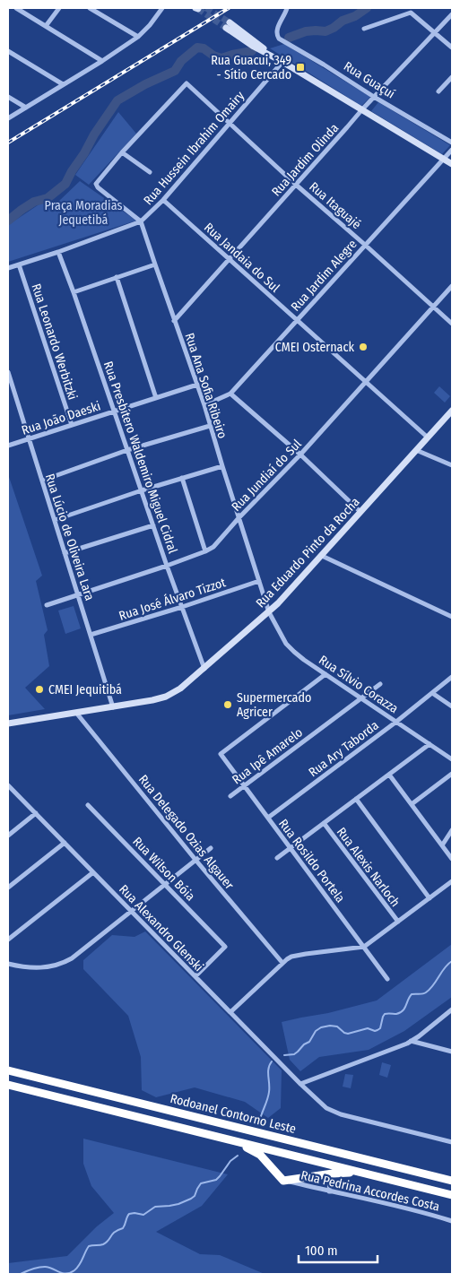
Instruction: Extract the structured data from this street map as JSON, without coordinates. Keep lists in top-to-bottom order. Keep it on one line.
{"streets":{"highway":["Rodoanel Contorno Leste"],"main road":["Rua Eduardo Pinto da Rocha"],"street":["Rua Guaçuí","Rua Hussein Ibrahim Omairy","Rua Jardim Olinda","Rua Itaguajé","Rua Jandaia do Sul","Rua Jardim Alegre","Rua Leonardo Werbitzki","Rua Ana Sofia Ribeiro","Rua João Daeski","Rua Presbítero Waldemiro Miguel Cidral","Rua Jundiaí do Sul","Rua Lúcio de Oliveira Lara","Rua José Álvaro Tizzot","Rua Sílvio Corazza","Rua Ary Taborda","Rua Ipê Amarelo","Rua Delegado Ozias Algauer","Rua Rosildo Portela","Rua Alexis Narloch","Rua Wilson Bóia","Rua Alexandro Glenski","Rua Pedrina Accordes Costa"]},"crossings":[["Rua Guaçuí","Rua Jardim Olinda"],["Rua Hussein Ibrahim Omairy","Rua Itaguajé"],["Rua Hussein Ibrahim Omairy","Rua Jandaia do Sul"],["Rua Hussein Ibrahim Omairy","Rua Leonardo Werbitzki"],["Rua Hussein Ibrahim Omairy","Rua Ana Sofia Ribeiro"],["Rua Hussein Ibrahim Omairy","Rua Presbítero Waldemiro Miguel Cidral"],["Rua Jardim Olinda","Rua Itaguajé"],["Rua Jardim Olinda","Rua Jandaia do Sul"],["Rua Jardim Olinda","Rua Ana Sofia Ribeiro"],["Rua Itaguajé","Rua Jardim Alegre"],["Rua Itaguajé","Rua Jundiaí do Sul"],["Rua Jandaia do Sul","Rua Jardim Alegre"],["Rua Jandaia do Sul","Rua Jundiaí do Sul"],["Rua Jandaia do Sul","Rua Eduardo Pinto da Rocha"],["Rua Jardim Alegre","Rua Ana Sofia Ribeiro"],["Rua Leonardo Werbitzki","Rua João Daeski"],["Rua Ana Sofia Ribeiro","Rua João Daeski"],["Rua Ana Sofia Ribeiro","Rua Jundiaí do Sul"],["Rua Ana Sofia Ribeiro","Rua Eduardo Pinto da Rocha"],["Rua Ana Sofia Ribeiro","Rua José Álvaro Tizzot"],["Rua Ana Sofia Ribeiro","Rua Sílvio Corazza"],["Rua João Daeski","Rua Presbítero Waldemiro Miguel Cidral"],["Rua João Daeski","Rua Lúcio de Oliveira Lara"],["Rua Presbítero Waldemiro Miguel Cidral","Rua Jundiaí do Sul"],["Rua Presbítero Waldemiro Miguel Cidral","Rua Eduardo Pinto da Rocha"],["Rua Presbítero Waldemiro Miguel Cidral","Rua José Álvaro Tizzot"],["Rua Jundiaí do Sul","Rua Lúcio de Oliveira Lara"],["Rua Lúcio de Oliveira Lara","Rua Eduardo Pinto da Rocha"],["Rua Lúcio de Oliveira Lara","Rua José Álvaro Tizzot"],["Rua Eduardo Pinto da Rocha","Rua Sílvio Corazza"],["Rua Eduardo Pinto da Rocha","Rua Delegado Ozias Algauer"],["Rua Sílvio Corazza","Rua Ary Taborda"],["Rua Sílvio Corazza","Rua Ipê Amarelo"],["Rua Sílvio Corazza","Rua Rosildo Portela"],["Rua Ary Taborda","Rua Rosildo Portela"],["Rua Ipê Amarelo","Rua Rosildo Portela"],["Rua Wilson Bóia","Rua Alexandro Glenski"]],"parks":["Praça Moradias Jequetibá"],"places":{"transit":["Rua Guacui, 349 - Sítio Cercado"],"other":["CMEI Osternack","CMEI Jequitibá","Supermercado Agricer"]},"scale_bar":"100 m"}
